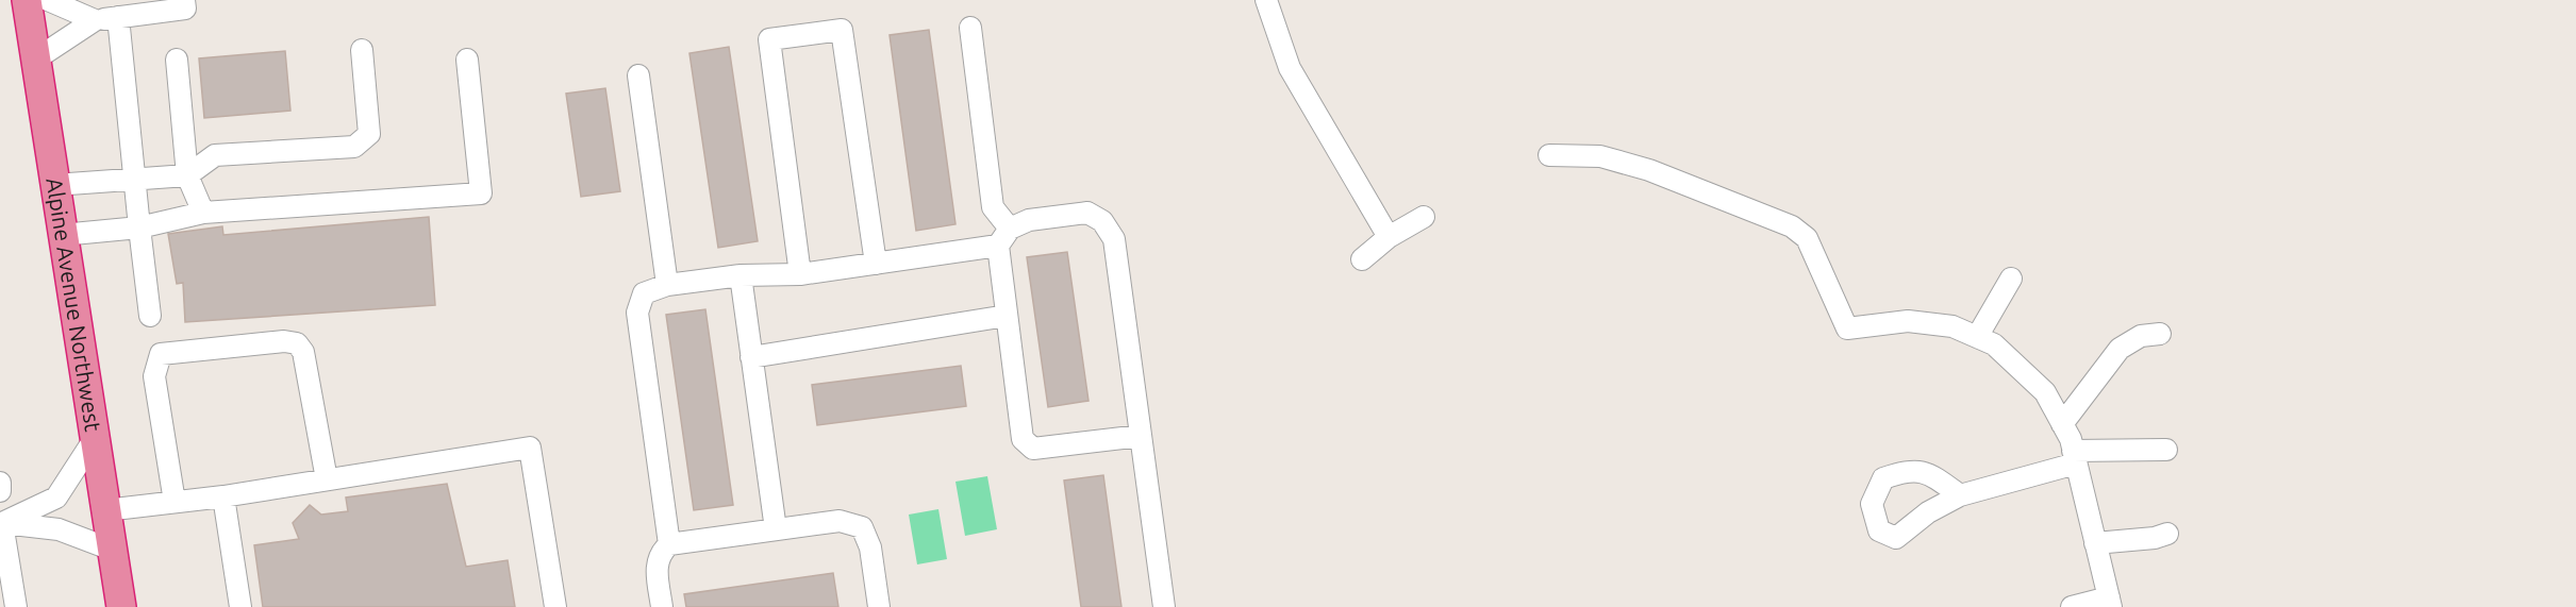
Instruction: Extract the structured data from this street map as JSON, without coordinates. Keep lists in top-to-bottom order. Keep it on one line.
{"streets":{"highway":["Alpine Avenue Northwest"]}}
